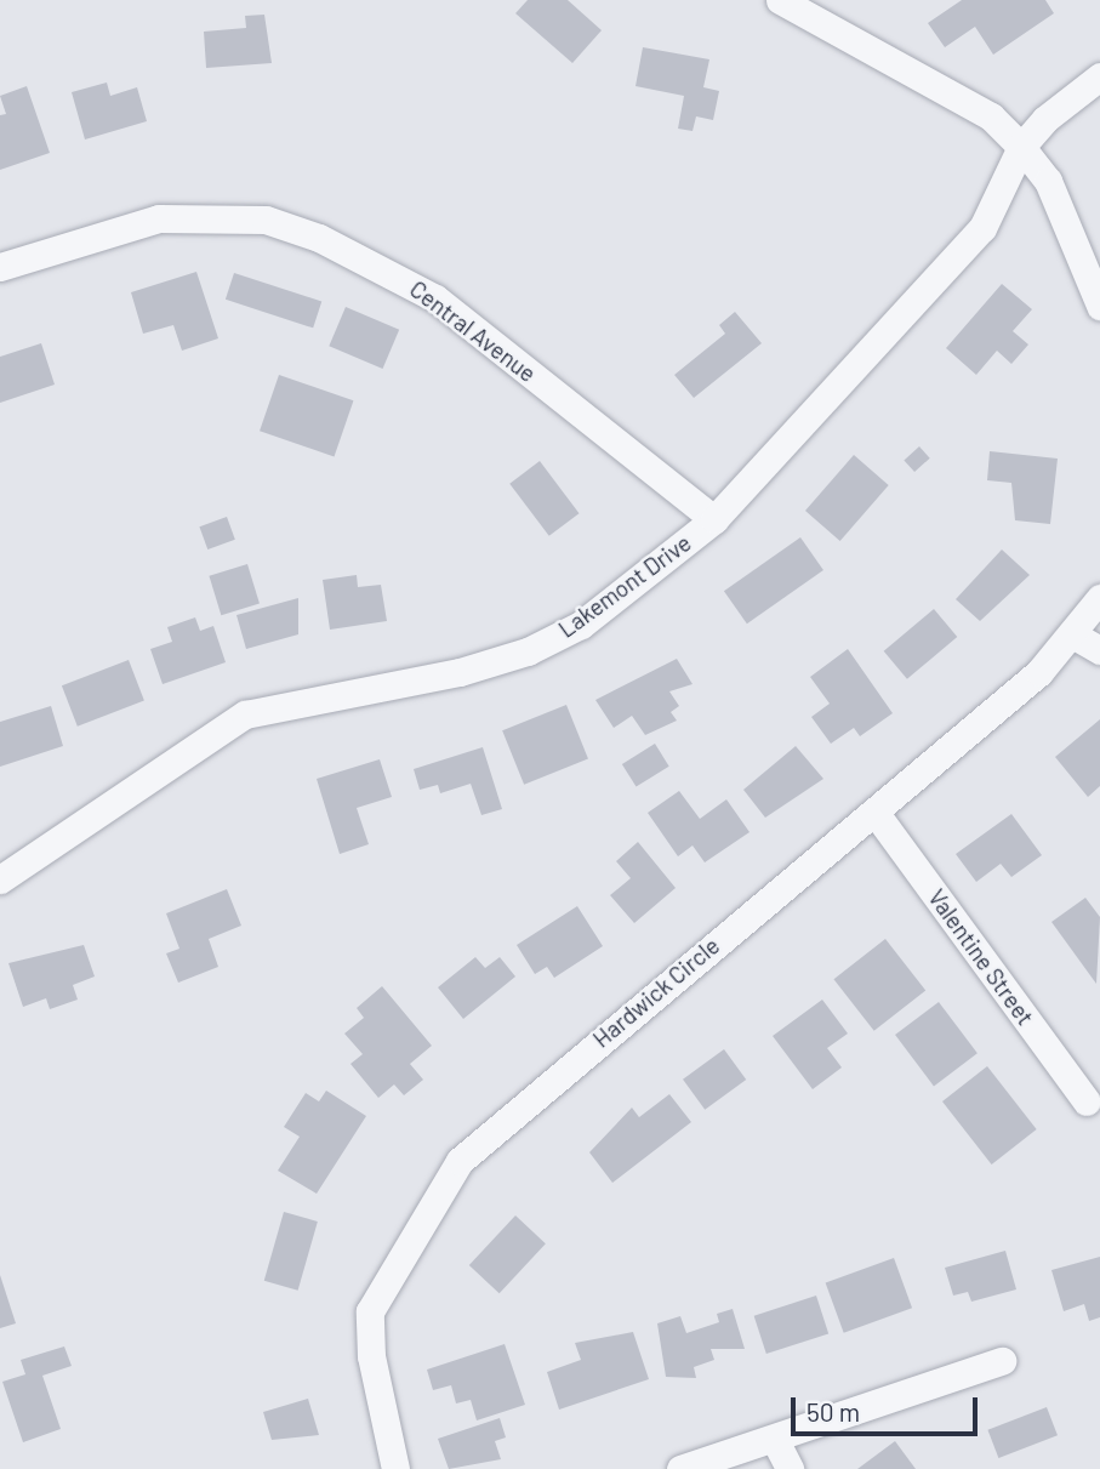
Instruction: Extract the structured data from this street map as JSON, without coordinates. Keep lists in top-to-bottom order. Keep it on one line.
{"streets":{"street":["Central Avenue","Lakemont Drive","Valentine Street","Hardwick Circle"]},"crossings":[["Central Avenue","Lakemont Drive"],["Valentine Street","Hardwick Circle"]],"scale_bar":"50 m"}
